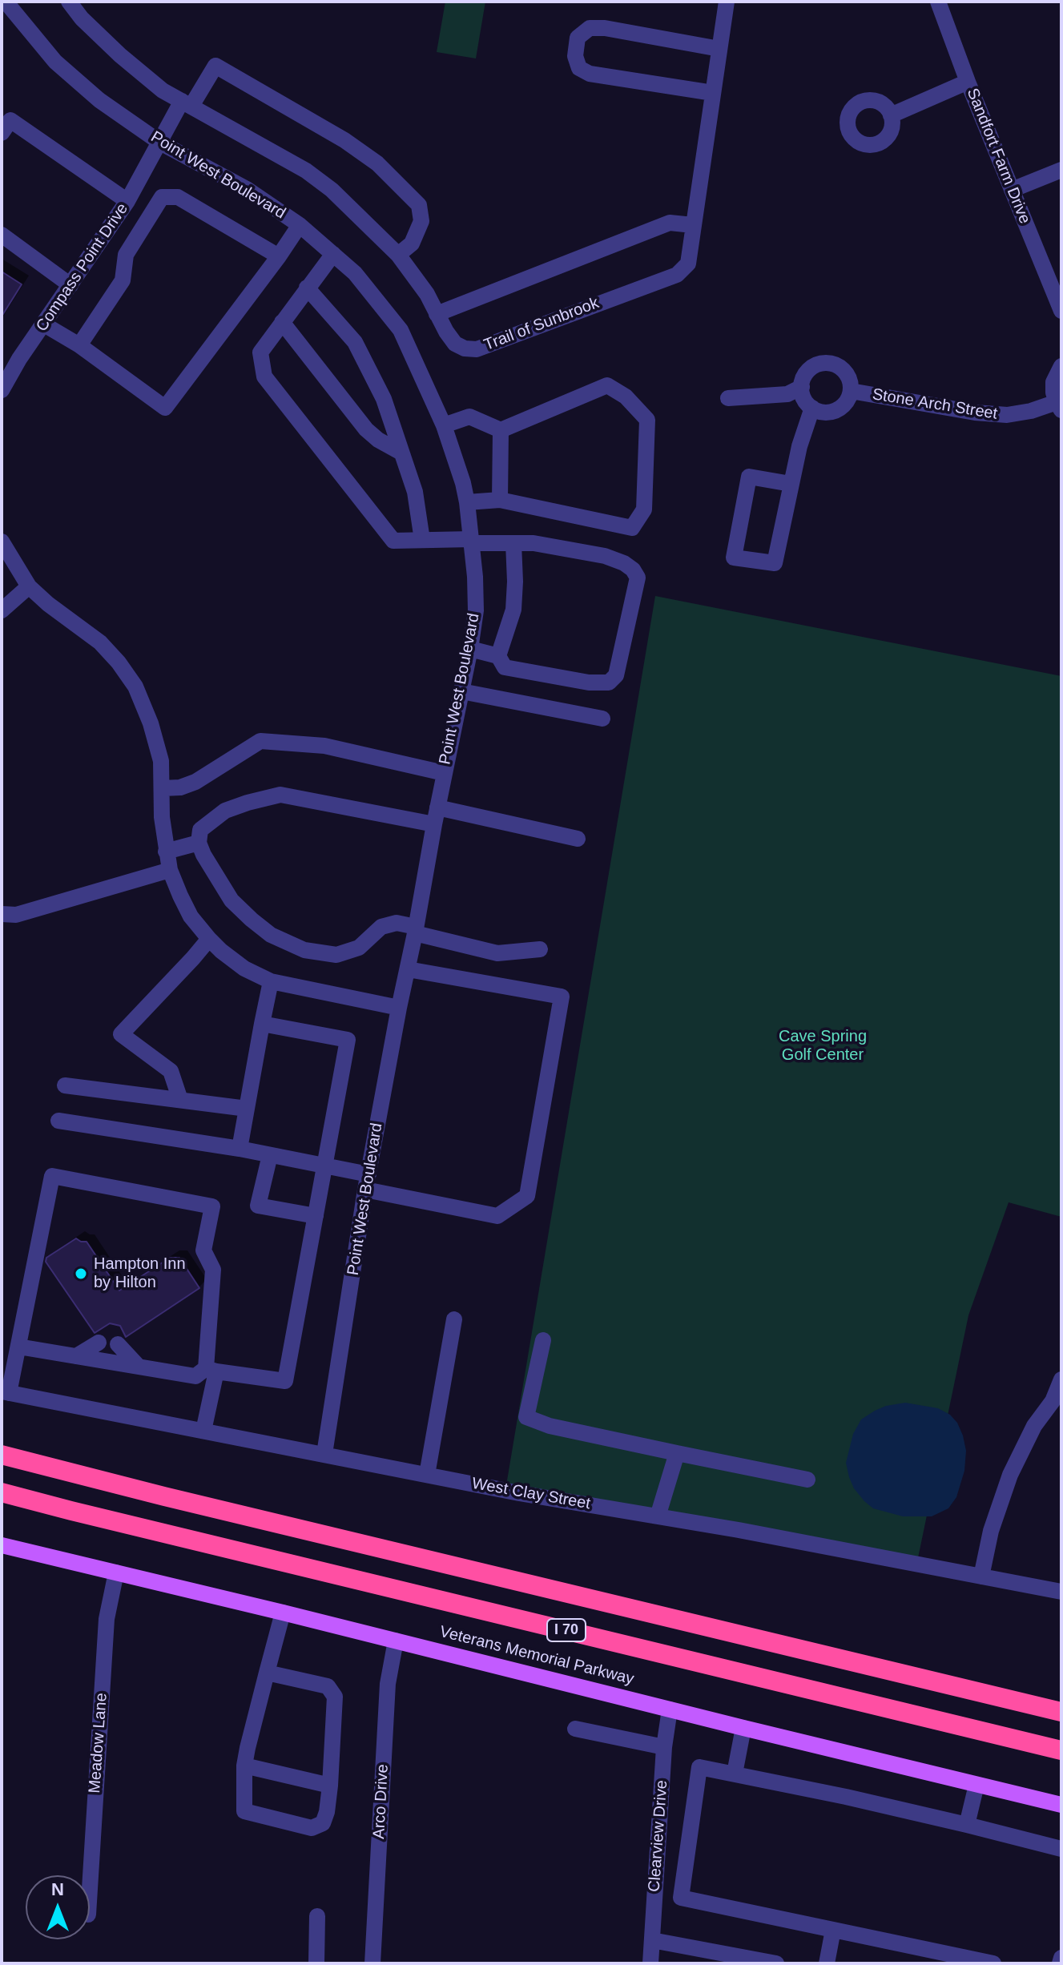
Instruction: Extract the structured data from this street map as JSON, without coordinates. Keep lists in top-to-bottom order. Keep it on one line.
{"streets":{"highway":["I 70"],"main road":["Veterans Memorial Parkway"],"street":["Sandfort Farm Drive","Point West Boulevard","Compass Point Drive","Trail of Sunbrook","Stone Arch Street","West Clay Street","Meadow Lane","Arco Drive","Clearview Drive"]},"crossings":[["Point West Boulevard","Compass Point Drive"],["Point West Boulevard","West Clay Street"],["Compass Point Drive","Trail of Sunbrook"],["Veterans Memorial Parkway","Meadow Lane"],["Veterans Memorial Parkway","Arco Drive"],["Veterans Memorial Parkway","Clearview Drive"]],"parks":["Cave Spring Golf Center"],"places":["Hampton Inn by Hilton"],"north":"top"}
